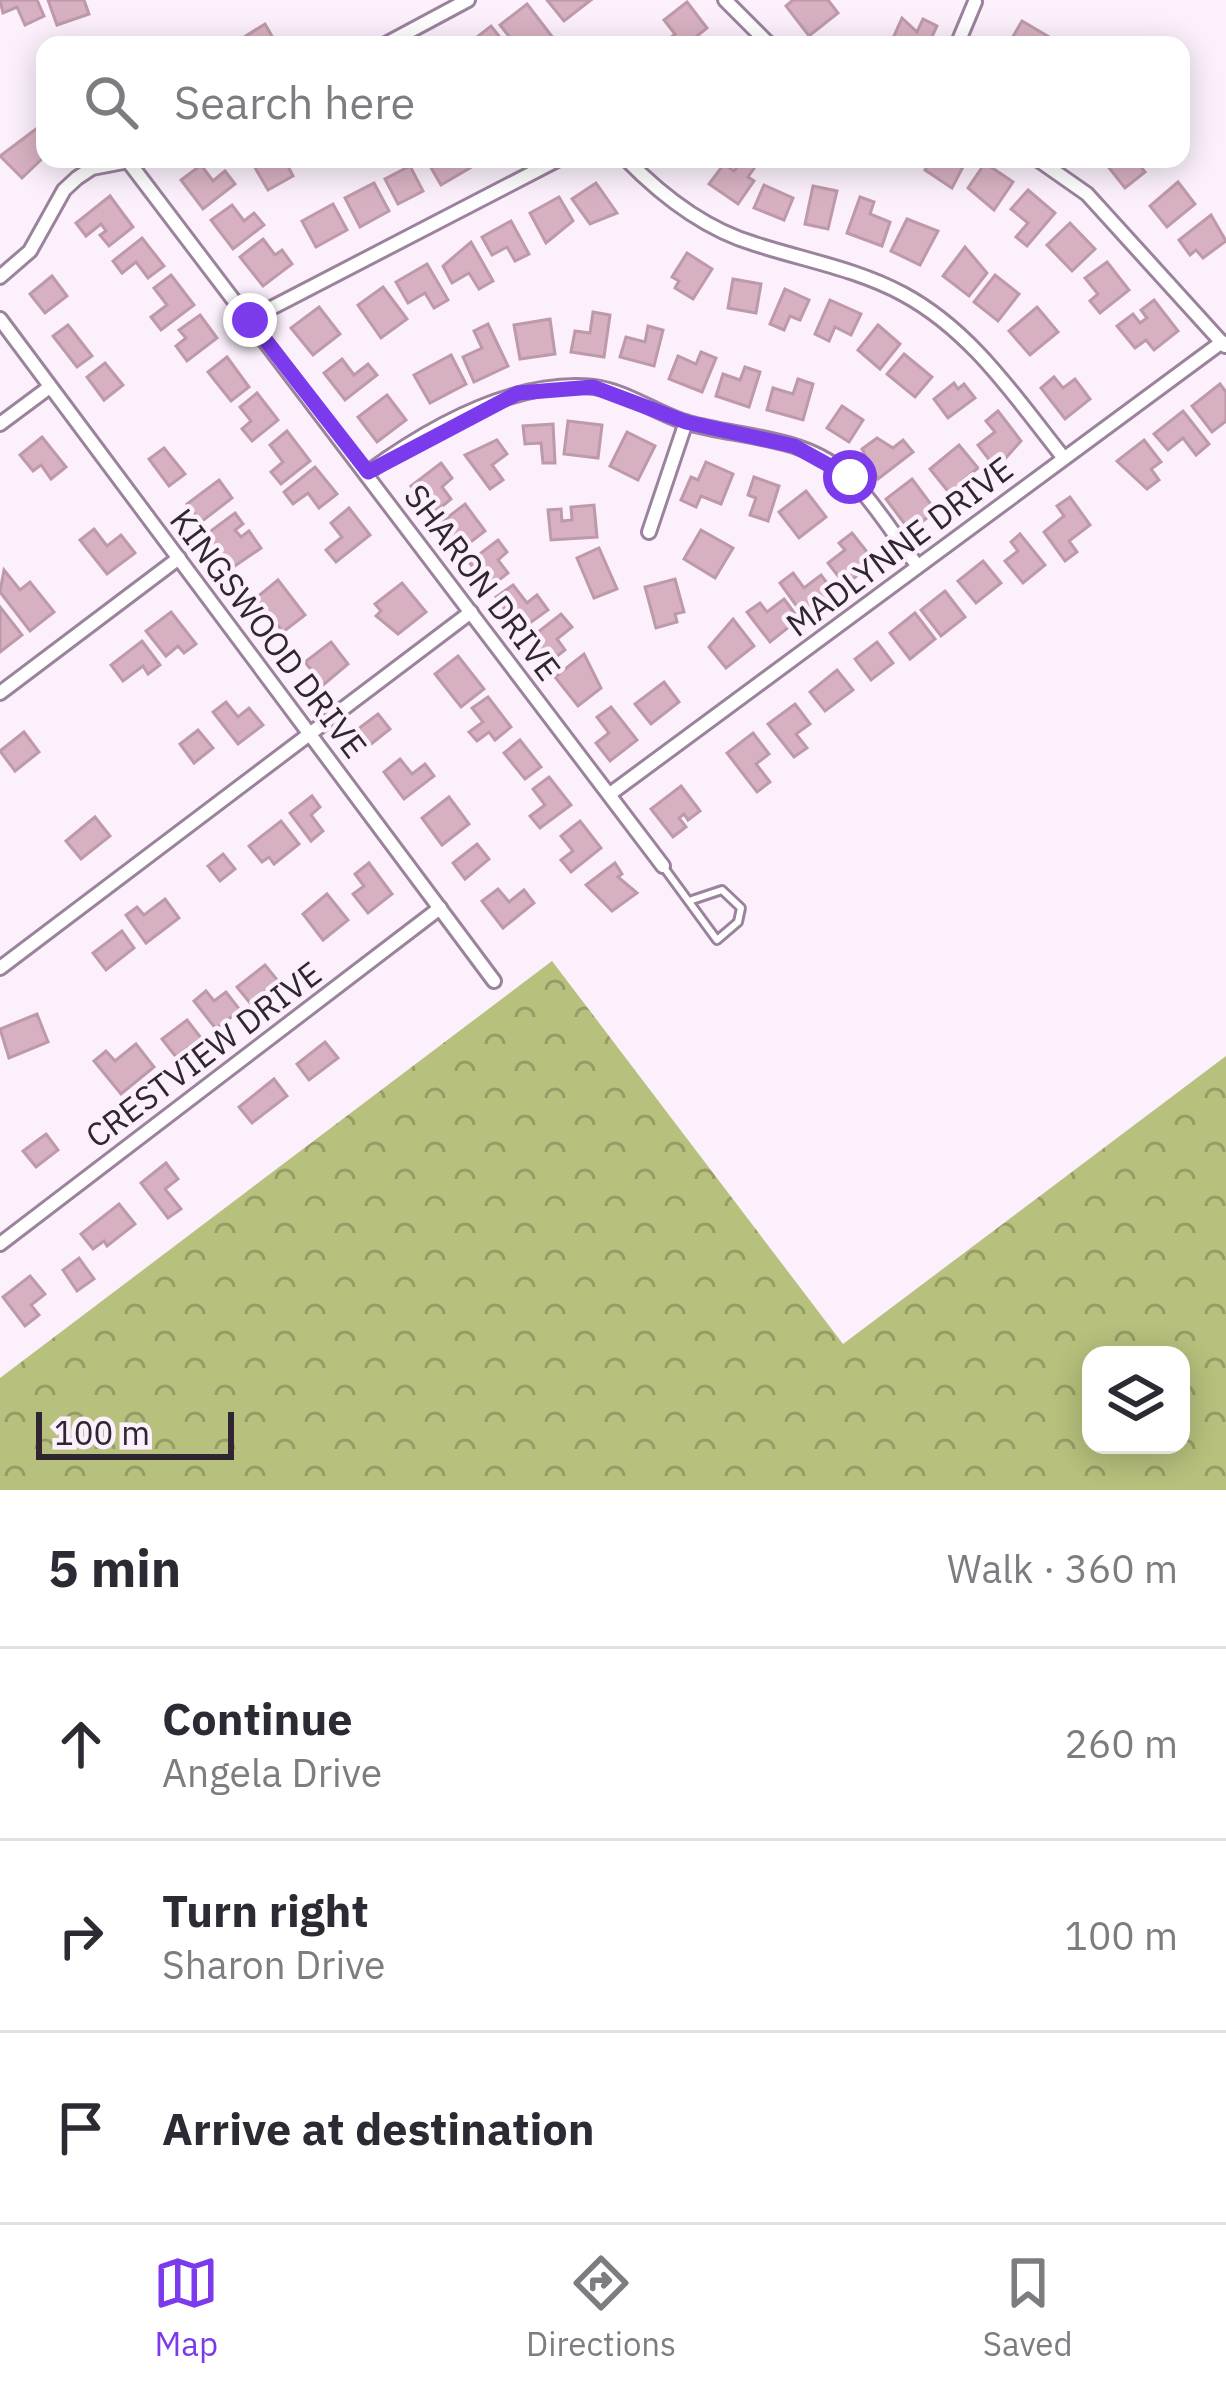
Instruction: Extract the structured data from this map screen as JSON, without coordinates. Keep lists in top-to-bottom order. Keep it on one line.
{"streets":{"street":["MADLYNNE DRIVE","SHARON DRIVE","KINGSWOOD DRIVE","CRESTVIEW DRIVE"]},"crossings":[["MADLYNNE DRIVE","SHARON DRIVE"],["KINGSWOOD DRIVE","CRESTVIEW DRIVE"]],"scale_bar":"100 m","page":{"search":"Search here","scale":"100 m","heading":["5 min","Walk · 360 m"],"list":[["Continue","Angela Drive","260 m"],["Turn right","Sharon Drive","100 m"],"Arrive at destination"],"nav":["Map","Directions","Saved"]}}
